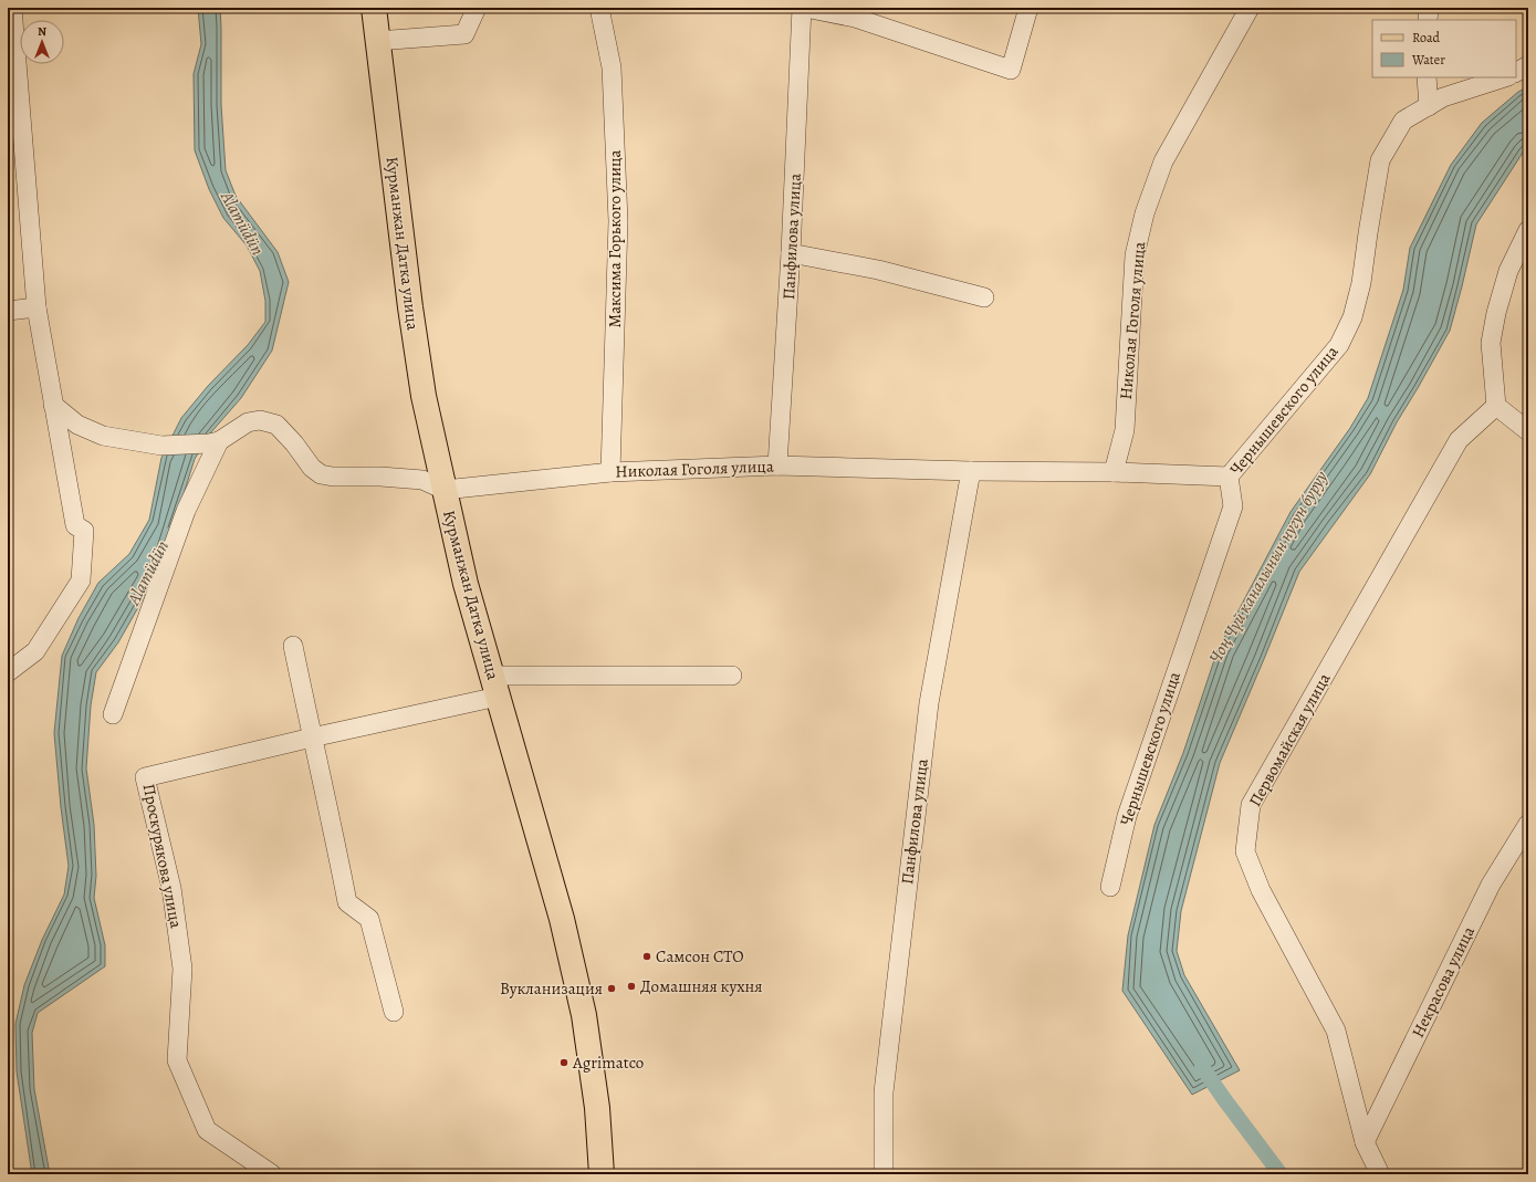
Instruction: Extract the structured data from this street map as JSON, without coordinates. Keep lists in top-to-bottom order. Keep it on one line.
{"streets":{"main road":["Курманжан Датка улица"],"street":["Панфилова улица","Максима Горького улица","Николая Гоголя улица","Чернышевского улица","Первомайская улица","Проскурякова улица","Некрасова улица"]},"crossings":[["Панфилова улица","Николая Гоголя улица"],["Максима Горького улица","Николая Гоголя улица"],["Курманжан Датка улица","Николая Гоголя улица"],["Курманжан Датка улица","Проскурякова улица"],["Николая Гоголя улица","Чернышевского улица"],["Первомайская улица","Некрасова улица"]],"water":["Alamüdün","Чоң Чүй каналынын нугун буруу"],"places":["Самсон СТО","Домашняя кухня","Вукланизация","Agrimatco"],"legend":["Road","Water"],"north":"top"}
